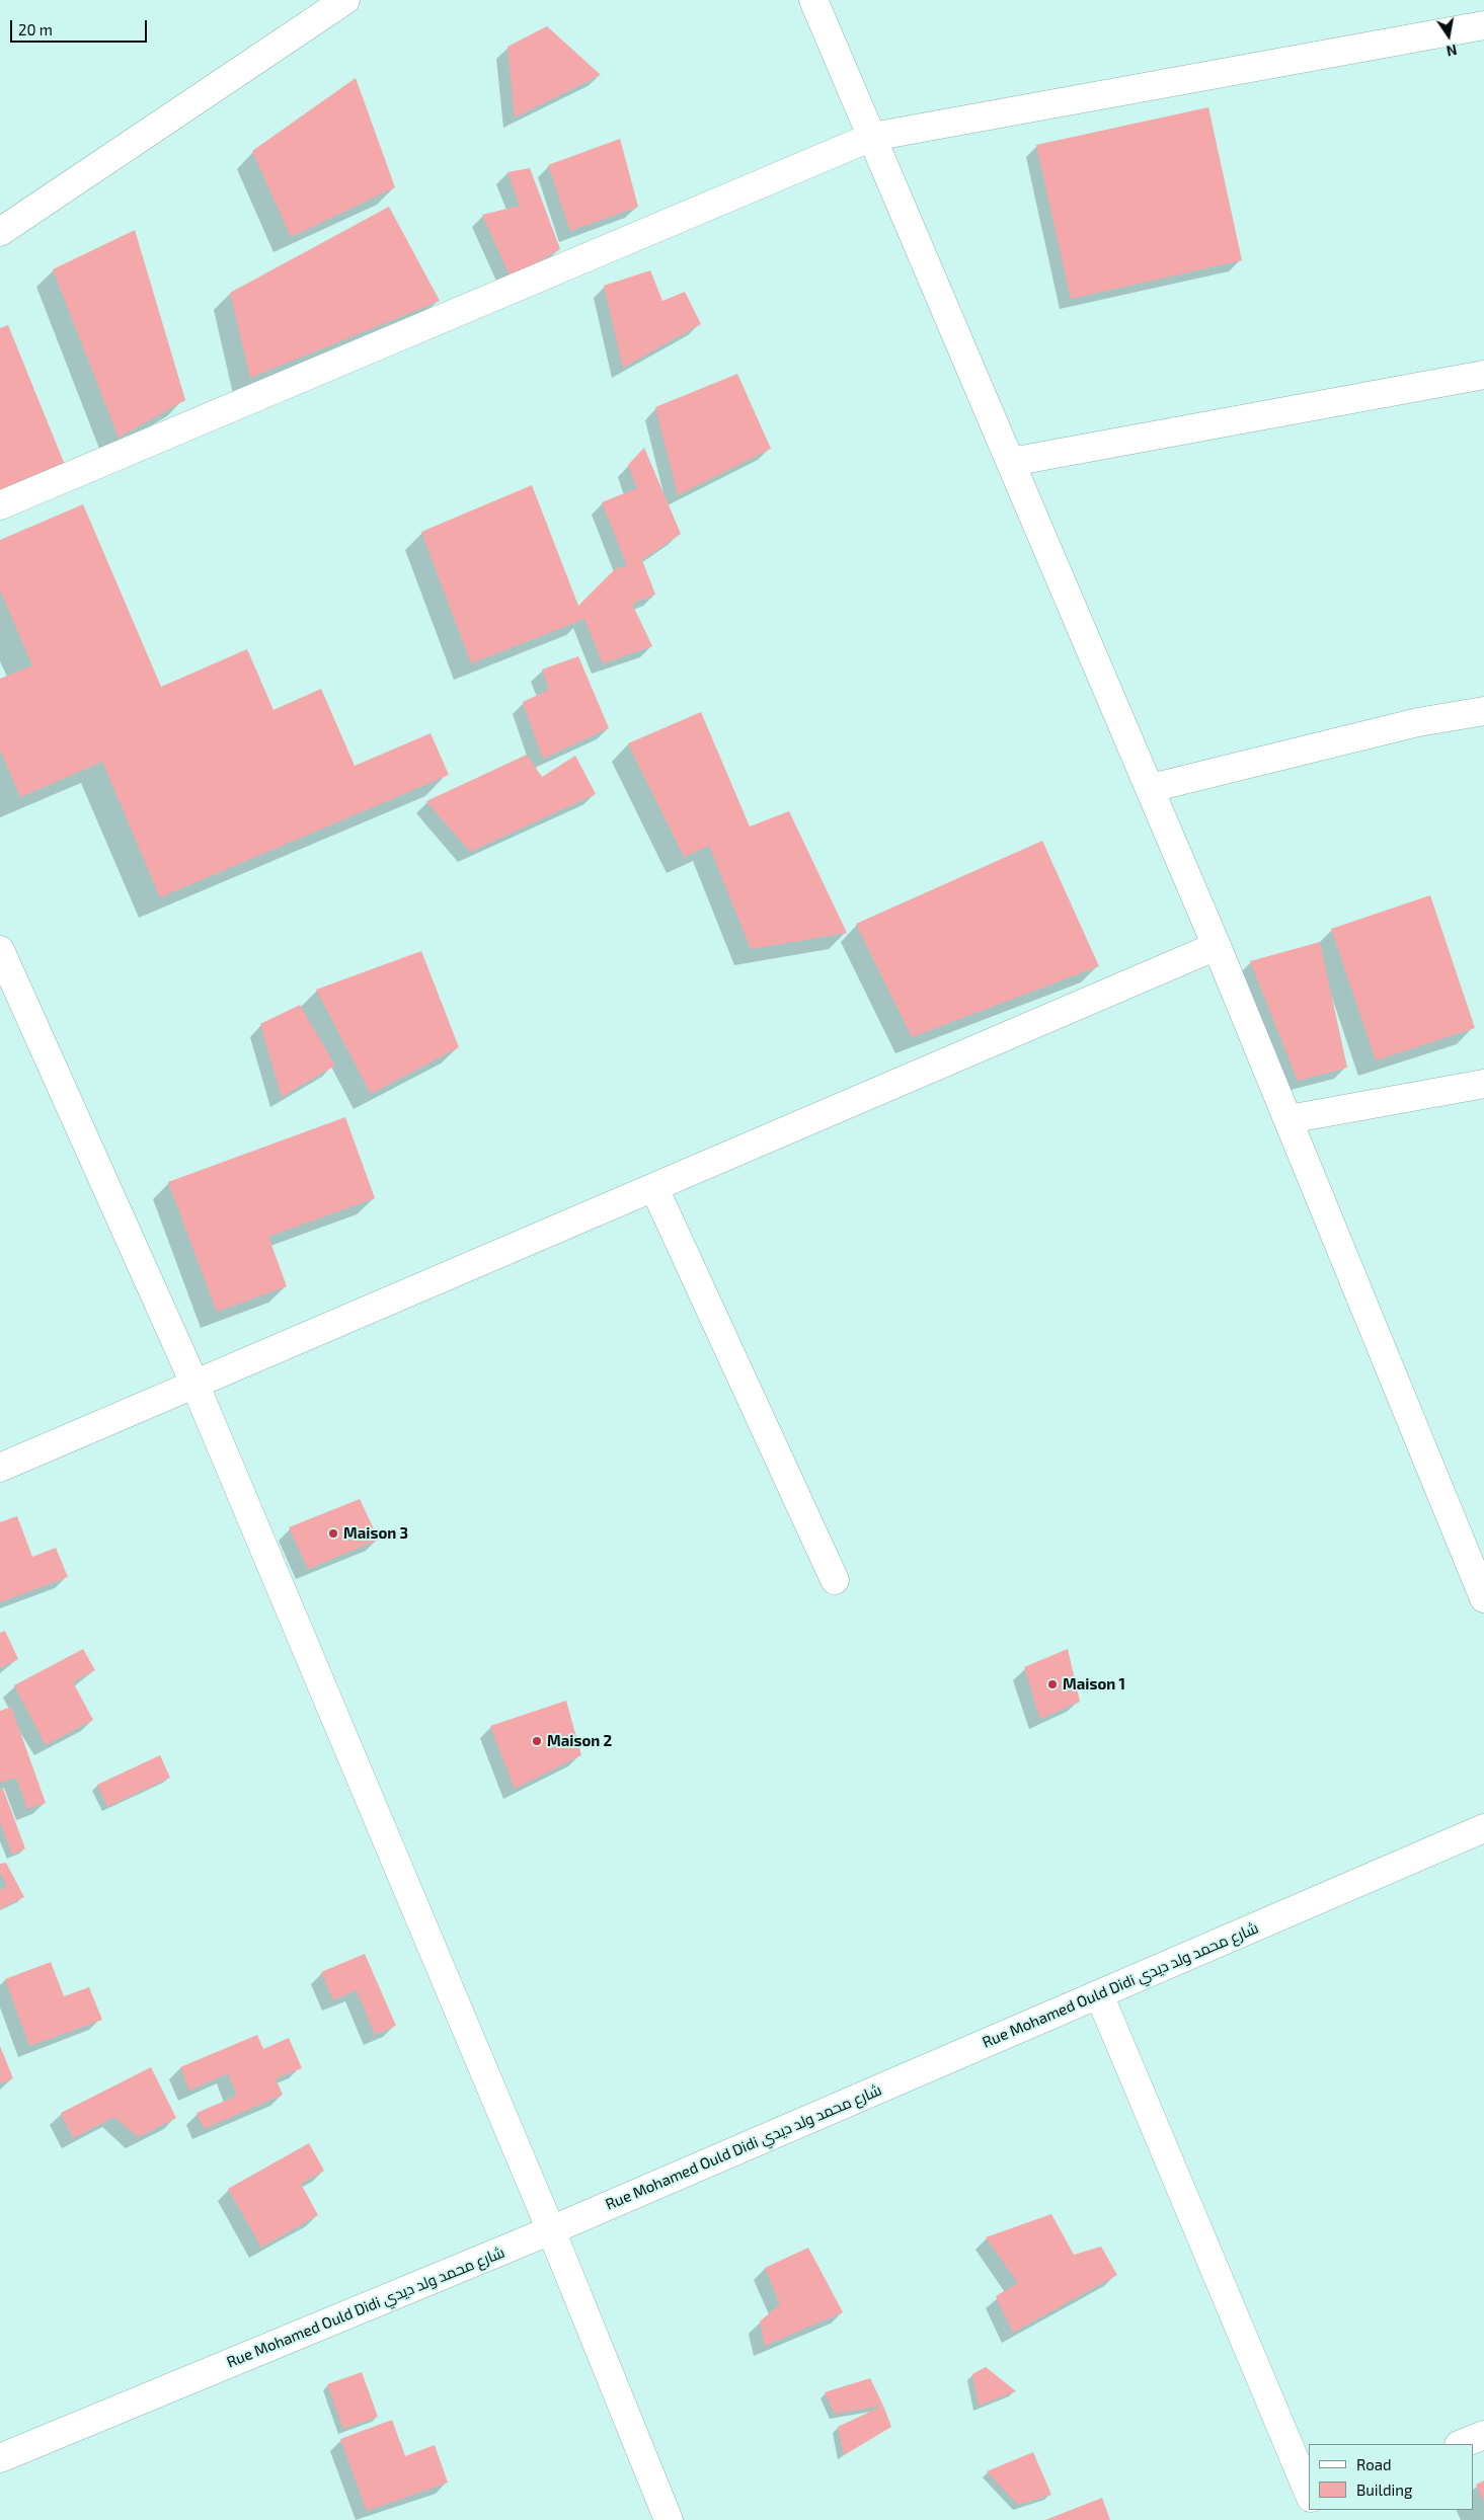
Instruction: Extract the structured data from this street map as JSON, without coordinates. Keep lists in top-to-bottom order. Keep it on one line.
{"streets":{"street":["Rue Mohamed Ould Didi شارع محمد ولد ديدي"]},"places":["Maison 3","Maison 1","Maison 2"],"legend":["Road","Building"],"scale_bar":"20 m","north":"bottom"}
